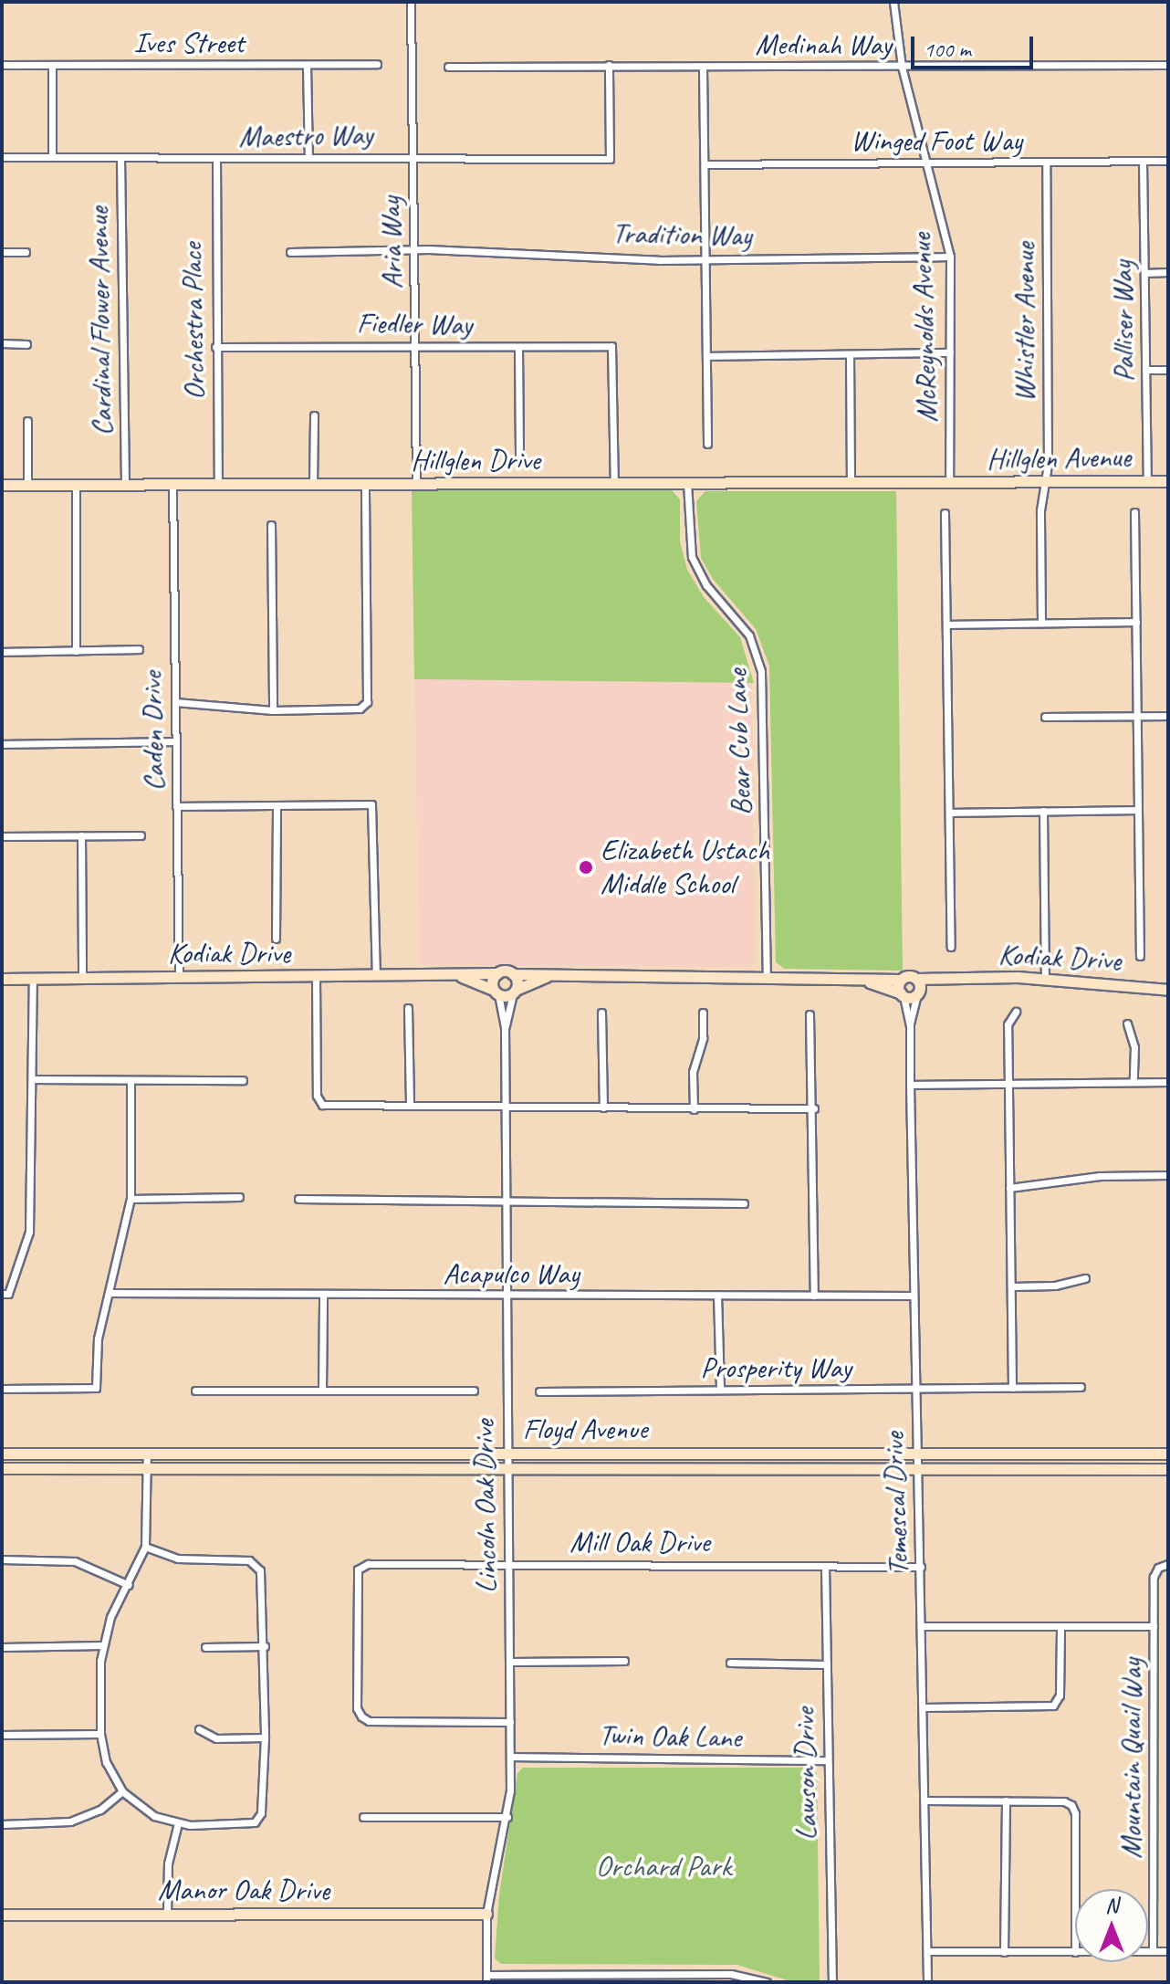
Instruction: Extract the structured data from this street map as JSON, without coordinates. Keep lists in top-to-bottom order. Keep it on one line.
{"streets":{"street":["Ives Street","Medinah Way","Maestro Way","Winged Foot Way","Tradition Way","Aria Way","Cardinal Flower Avenue","Orchestra Place","Palliser Way","Whistler Avenue","Fiedler Way","McReynolds Avenue","Hillglen Avenue","Hillglen Drive","Caden Drive","Bear Cub Lane","Kodiak Drive","Acapulco Way","Prosperity Way","Floyd Avenue","Temescal Drive","Lincoln Oak Drive","Mill Oak Drive","Twin Oak Lane","Mountain Quail Way","Lawson Drive","Manor Oak Drive"]},"crossings":[["Medinah Way","Maestro Way"],["Medinah Way","McReynolds Avenue"],["Maestro Way","Aria Way"],["Maestro Way","Cardinal Flower Avenue"],["Maestro Way","Orchestra Place"],["Winged Foot Way","Palliser Way"],["Winged Foot Way","Whistler Avenue"],["Winged Foot Way","McReynolds Avenue"],["Tradition Way","Aria Way"],["Tradition Way","McReynolds Avenue"],["Aria Way","Fiedler Way"],["Aria Way","Hillglen Drive"],["Cardinal Flower Avenue","Hillglen Drive"],["Orchestra Place","Fiedler Way"],["Orchestra Place","Hillglen Drive"],["Palliser Way","Hillglen Avenue"],["Whistler Avenue","Hillglen Avenue"],["Fiedler Way","Hillglen Drive"],["McReynolds Avenue","Hillglen Avenue"],["McReynolds Avenue","Hillglen Drive"],["Hillglen Avenue","Hillglen Drive"],["Hillglen Drive","Caden Drive"],["Hillglen Drive","Bear Cub Lane"],["Caden Drive","Kodiak Drive"],["Kodiak Drive","Temescal Drive"],["Kodiak Drive","Lincoln Oak Drive"],["Acapulco Way","Temescal Drive"],["Acapulco Way","Lincoln Oak Drive"],["Prosperity Way","Temescal Drive"],["Floyd Avenue","Temescal Drive"],["Floyd Avenue","Lincoln Oak Drive"],["Temescal Drive","Mill Oak Drive"],["Lincoln Oak Drive","Mill Oak Drive"],["Lincoln Oak Drive","Twin Oak Lane"],["Lincoln Oak Drive","Manor Oak Drive"],["Mill Oak Drive","Lawson Drive"],["Twin Oak Lane","Lawson Drive"]],"parks":["Orchard Park"],"places":["Elizabeth Ustach Middle School"],"scale_bar":"100 m","north":"top"}
